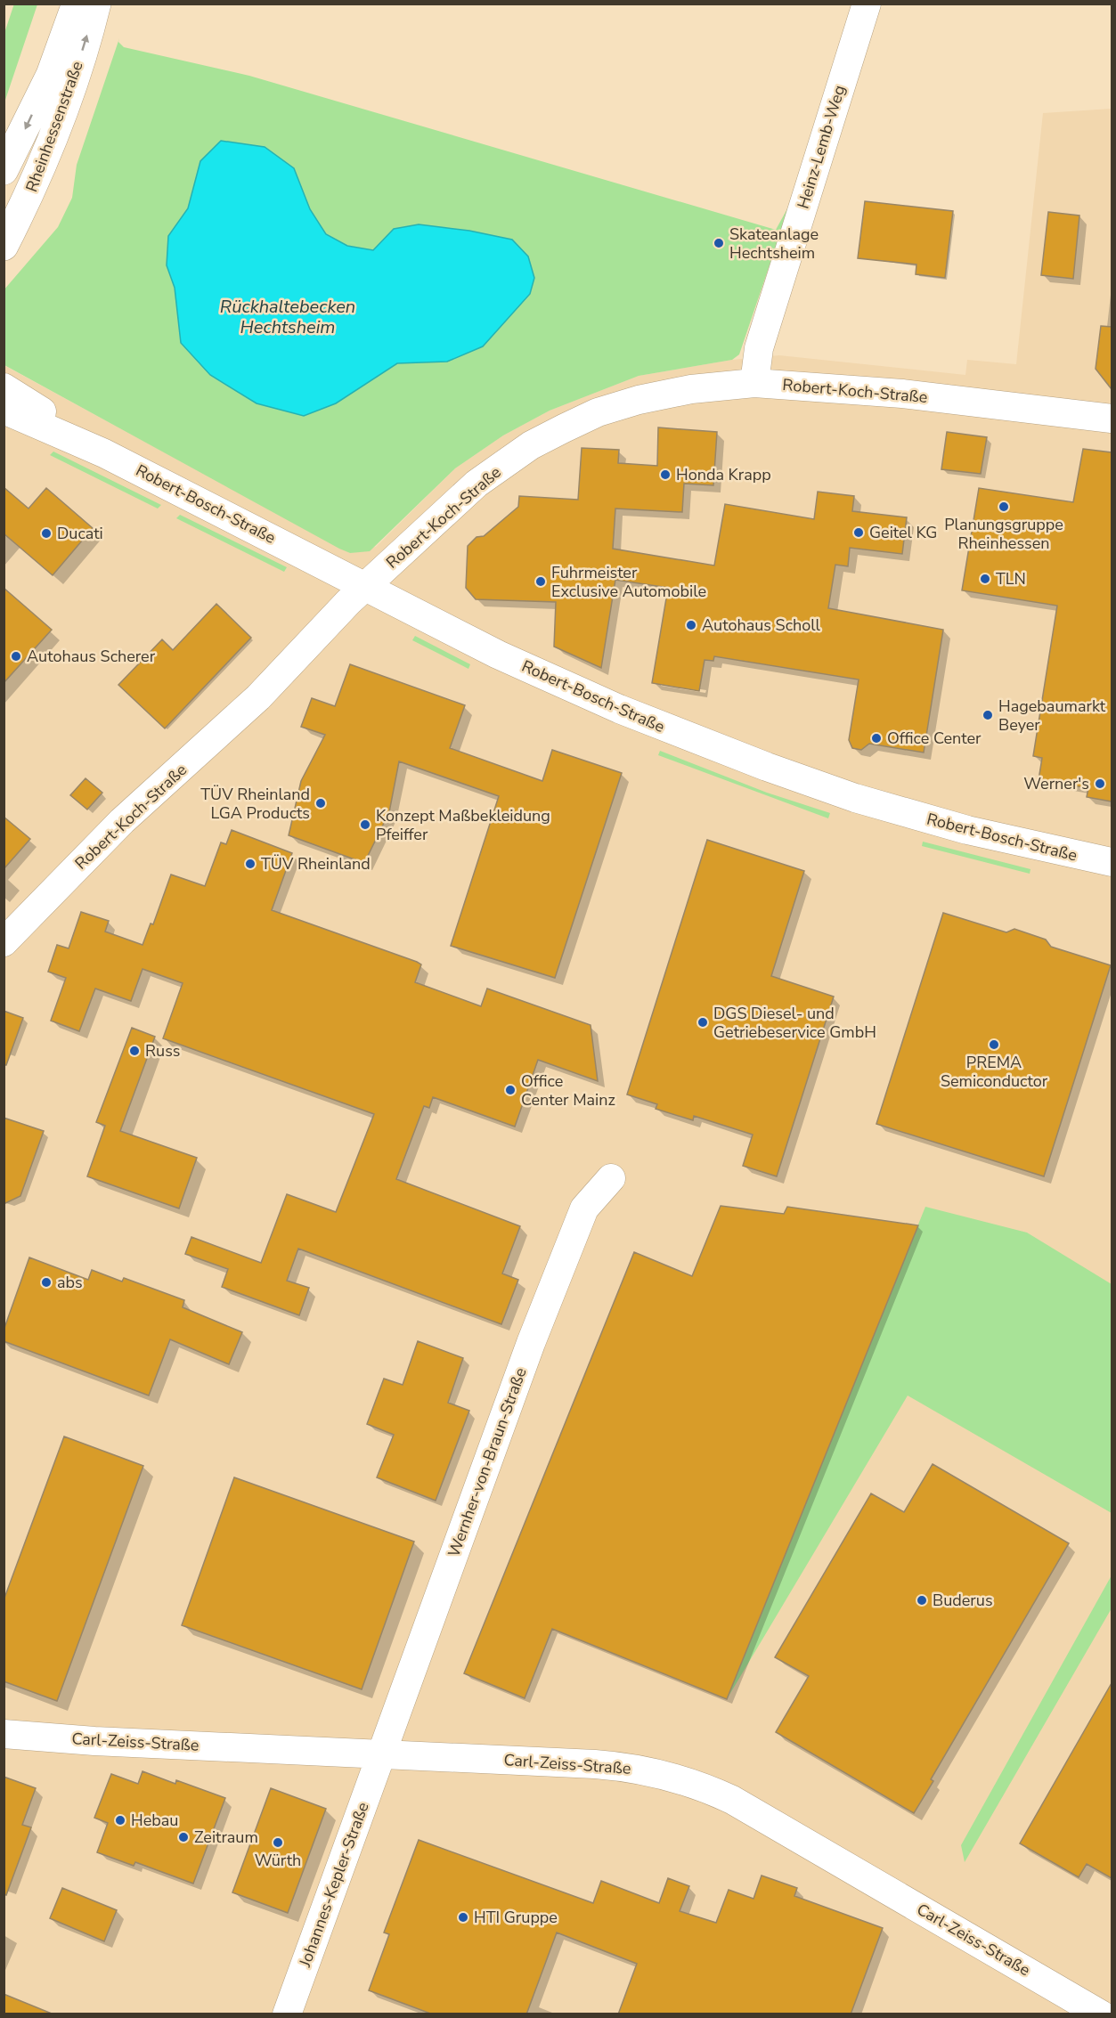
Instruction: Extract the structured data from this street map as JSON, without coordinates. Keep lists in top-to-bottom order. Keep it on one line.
{"streets":{"main road":["Rheinhessenstraße"],"street":["Heinz-Lemb-Weg","Robert-Koch-Straße","Robert-Bosch-Straße","Wernher-von-Braun-Straße","Carl-Zeiss-Straße","Johannes-Kepler-Straße"]},"crossings":[["Heinz-Lemb-Weg","Robert-Koch-Straße"],["Robert-Koch-Straße","Robert-Bosch-Straße"],["Wernher-von-Braun-Straße","Carl-Zeiss-Straße"],["Wernher-von-Braun-Straße","Johannes-Kepler-Straße"],["Carl-Zeiss-Straße","Johannes-Kepler-Straße"]],"water":["Rückhaltebecken Hechtsheim"],"places":["Skateanlage Hechtsheim","Honda Krapp","Planungsgruppe Rheinhessen","Geitel KG","Ducati","TLN","Fuhrmeister Exclusive Automobile","Autohaus Scholl","Autohaus Scherer","Hagebaumarkt Beyer","Office Center","Werner's","TÜV Rheinland LGA Products","Konzept Maßbekleidung Pfeiffer","TÜV Rheinland","DGS Diesel- und Getriebeservice GmbH","PREMA Semiconductor","Russ","Office Center Mainz","abs","Buderus","Hebau","Zeitraum","Würth","HTI Gruppe"]}
